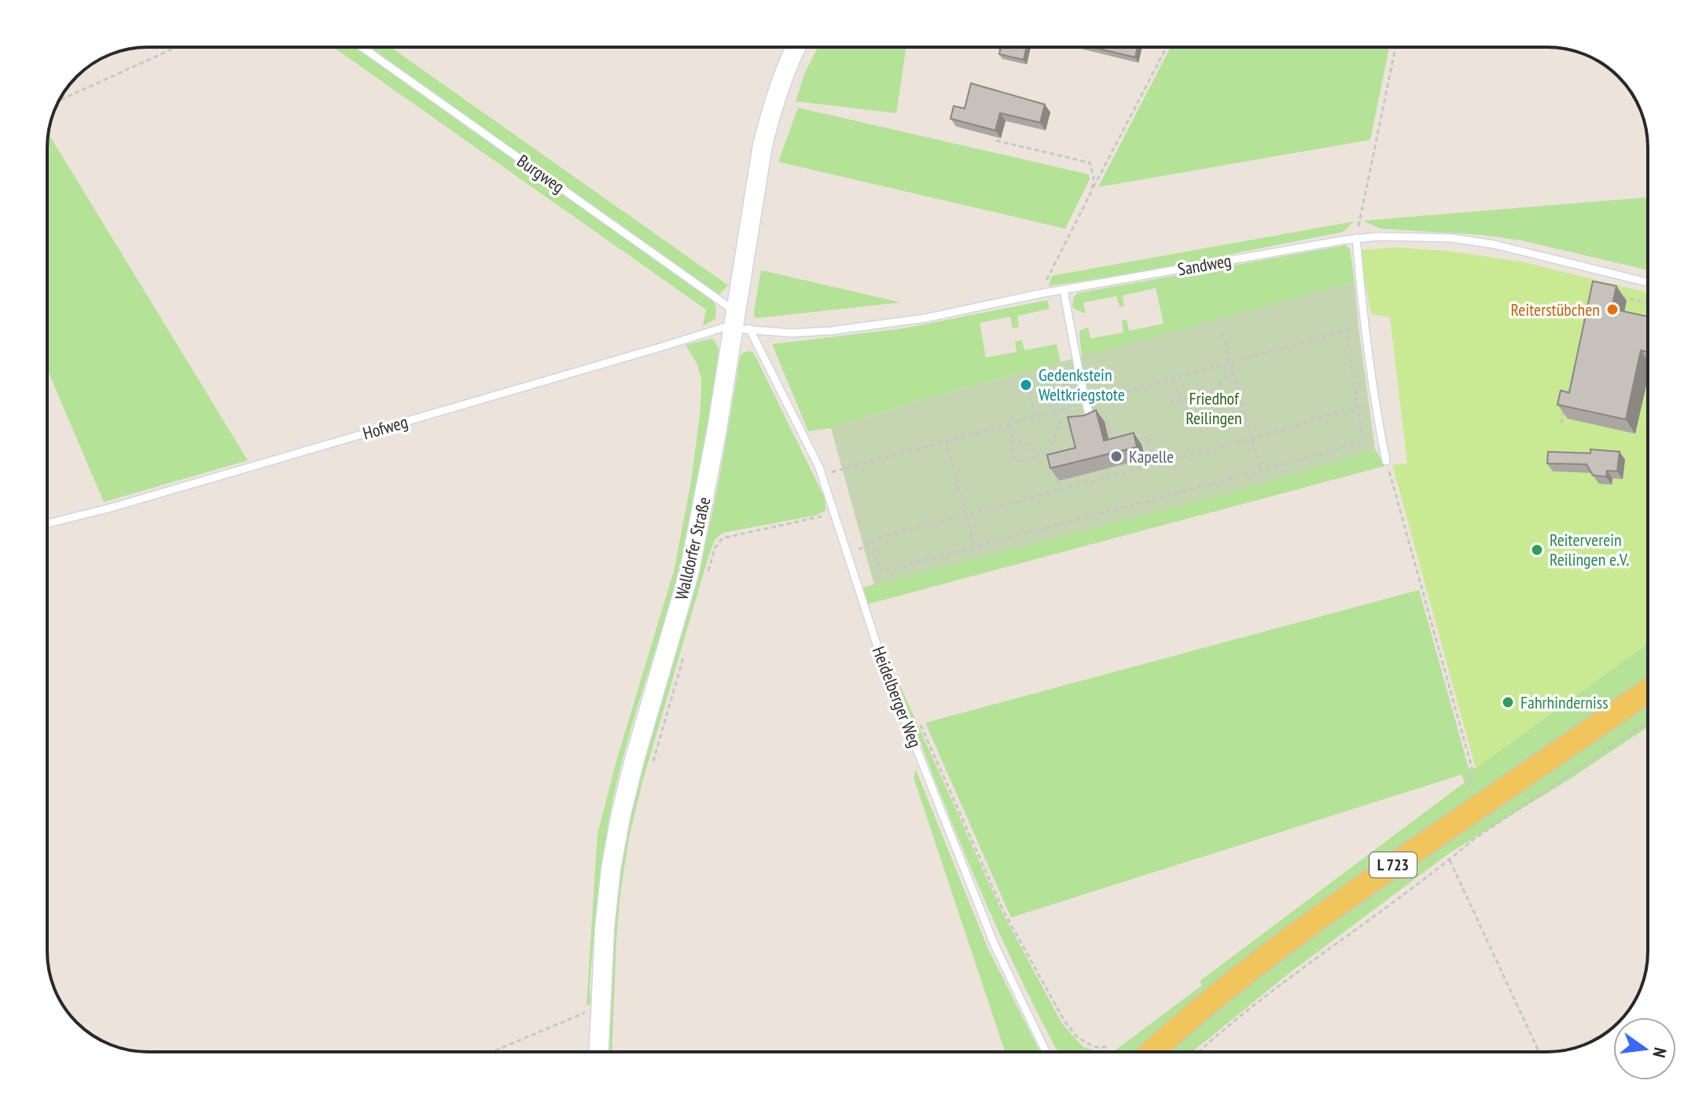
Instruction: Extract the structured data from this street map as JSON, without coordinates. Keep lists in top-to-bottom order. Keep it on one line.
{"streets":{"main road":["L 723"],"street":["Walldorfer Straße"],"lane":["Burgweg","Sandweg","Hofweg","Heidelberger Weg"]},"crossings":[["Burgweg","Sandweg"],["Burgweg","Hofweg"],["Burgweg","Walldorfer Straße"],["Burgweg","Heidelberger Weg"],["Sandweg","Hofweg"],["Sandweg","Walldorfer Straße"],["Sandweg","Heidelberger Weg"],["Hofweg","Walldorfer Straße"],["Hofweg","Heidelberger Weg"],["Walldorfer Straße","Heidelberger Weg"]],"parks":["Friedhof Reilingen"],"places":["Reiterstübchen","Gedenkstein Weltkriegstote","Kapelle","Reiterverein Reilingen e.V.","Fahrhinderniss"],"north":"right"}
